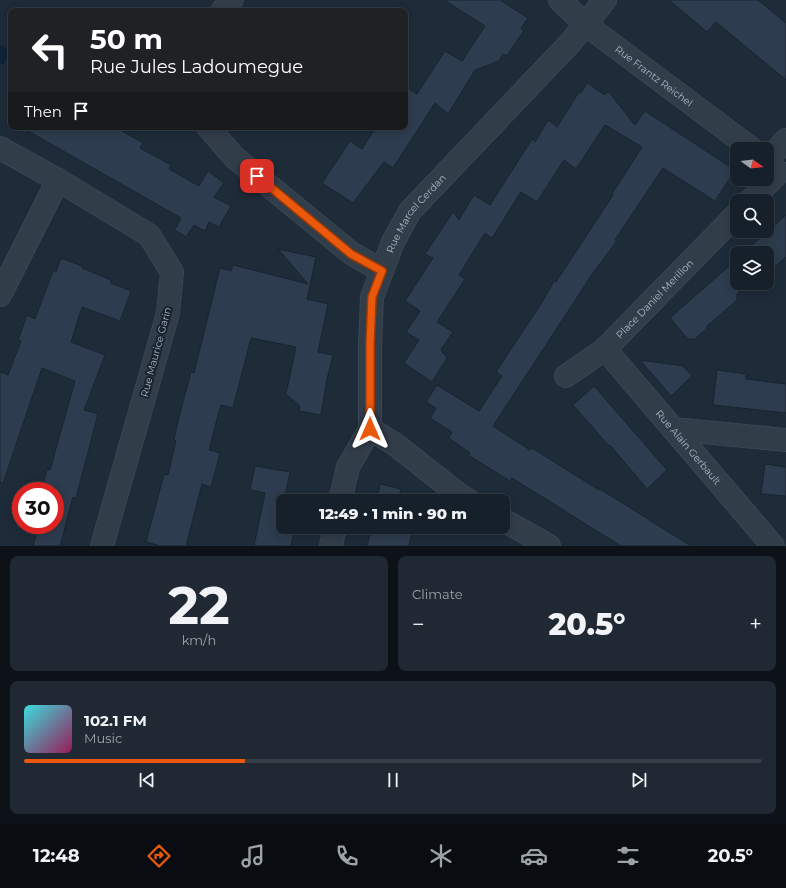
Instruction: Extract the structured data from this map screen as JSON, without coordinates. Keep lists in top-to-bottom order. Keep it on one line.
{"streets":{"street":["Rue Frantz Reichel","Rue Marcel Cerdan","Place Daniel Merillon","Rue Maurice Garin","Rue Alain Gerbault"]},"crossings":[["Rue Frantz Reichel","Rue Marcel Cerdan"],["Place Daniel Merillon","Rue Alain Gerbault"]],"north":"right","page":{"turn":["50 m","Rue Jules Ladoumegue"],"then":"Then","limit":"30","trip":"12:49 · 1 min · 90 m","tile":[["22","km/h"],"Climate"],"heat":["−","20.5°","+"],"song":["102.1 FM","Music"],"tabs":["12:48","20.5°"]}}
